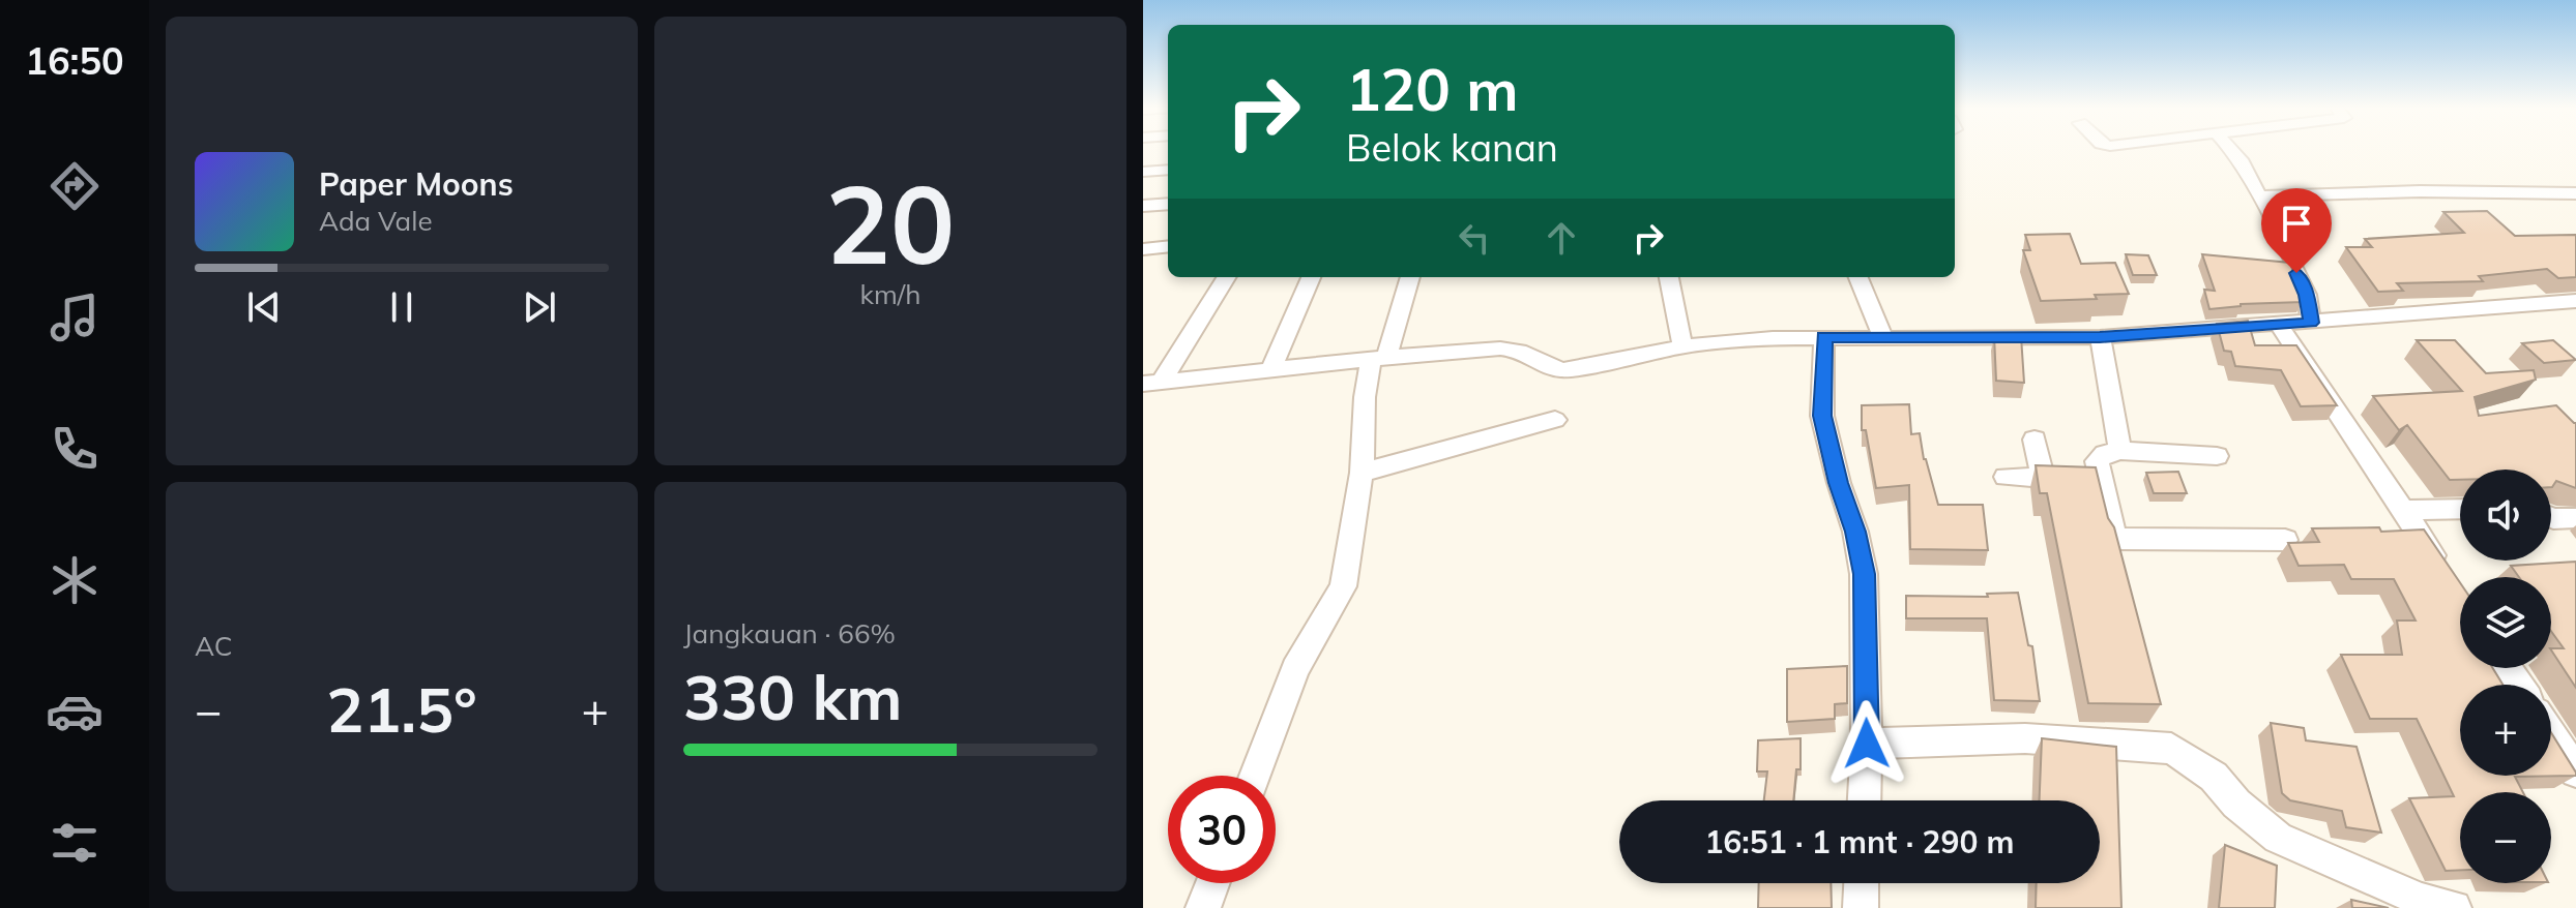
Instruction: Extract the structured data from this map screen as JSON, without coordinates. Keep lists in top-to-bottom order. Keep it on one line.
{"page":{"tabs":"16:50","tile":[["20","km/h"],"AC",["Jangkauan · 66%","330 km"]],"turn":["120 m","Belok kanan"],"song":["Paper Moons","Ada Vale"],"map_buttons":["+","−"],"heat":["−","21.5°","+"],"limit":"30","trip":"16:51 · 1 mnt · 290 m"}}
